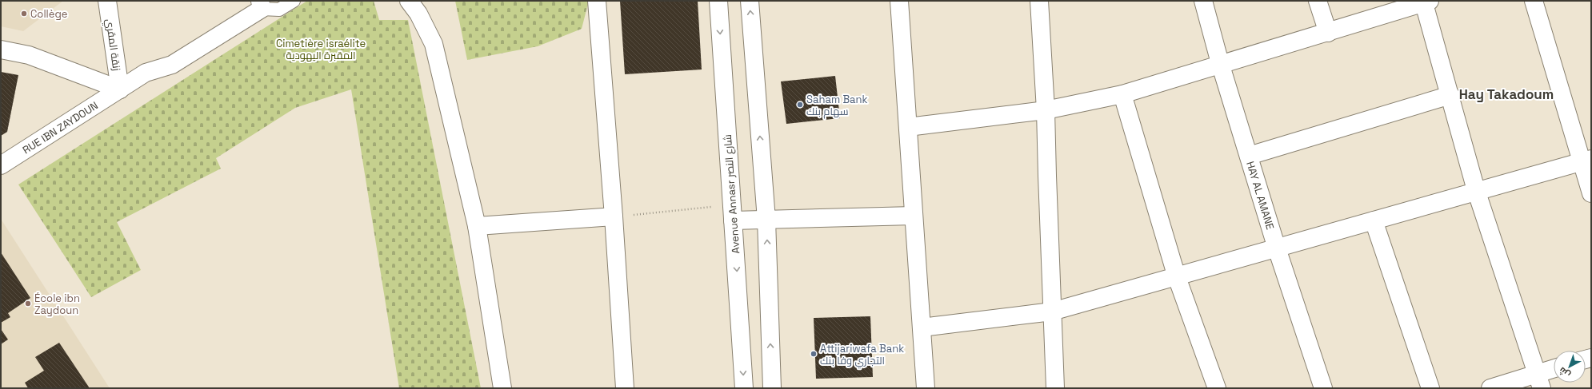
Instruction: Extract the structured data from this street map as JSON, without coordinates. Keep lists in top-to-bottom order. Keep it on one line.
{"streets":{"street":["زنقة المقري","RUE IBN ZAYDOUN","Avenue Annasr شارع النصر","HAY AL AMANE"]},"crossings":[["زنقة المقري","RUE IBN ZAYDOUN"]],"districts":["Hay Takadoum"],"parks":["Cimetière israélite المقبرة اليهودية"],"places":["Collège","Saham Bank سهام بنك","École ibn Zaydoun","Attijariwafa Bank التجاري وفا بنك"],"north":"bottom left"}
